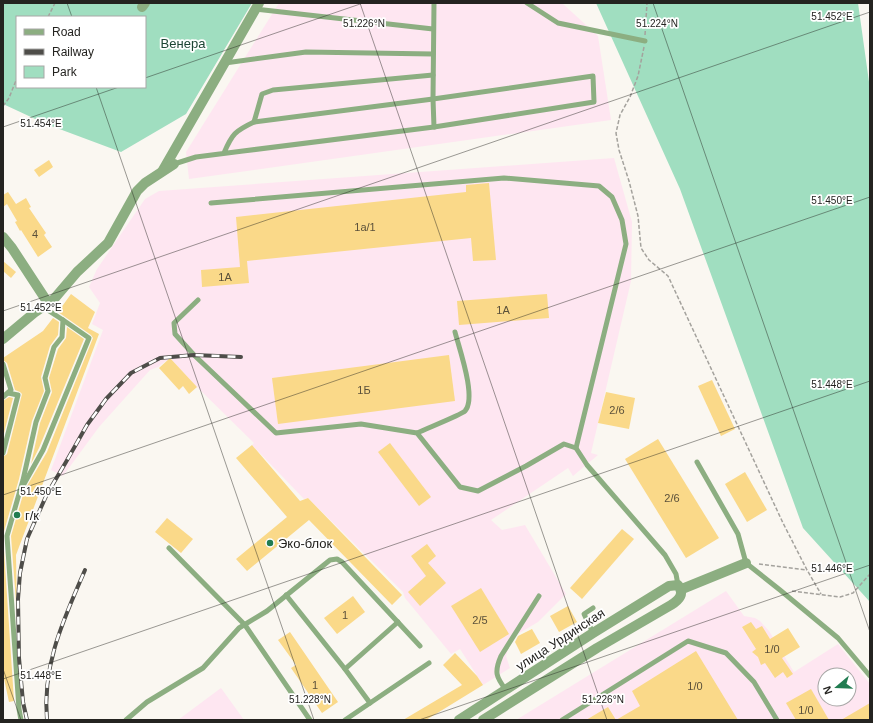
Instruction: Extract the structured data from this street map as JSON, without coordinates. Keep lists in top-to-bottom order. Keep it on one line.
{"streets":{"street":["улица Урдинская"]},"parks":["Венера"],"places":["г/к","Эко-блок"],"house_numbers":["1а/1","4","1А","1А","1Б","2/6","2/6","1","2/5","1/0","1","1/0","1/0"],"legend":["Road","Railway","Park"],"north":"left","coordinates":["51.452°E","51.224°N","51.226°N","51.454°E","51.450°E","51.448°E","51.446°E","51.228°N"]}
